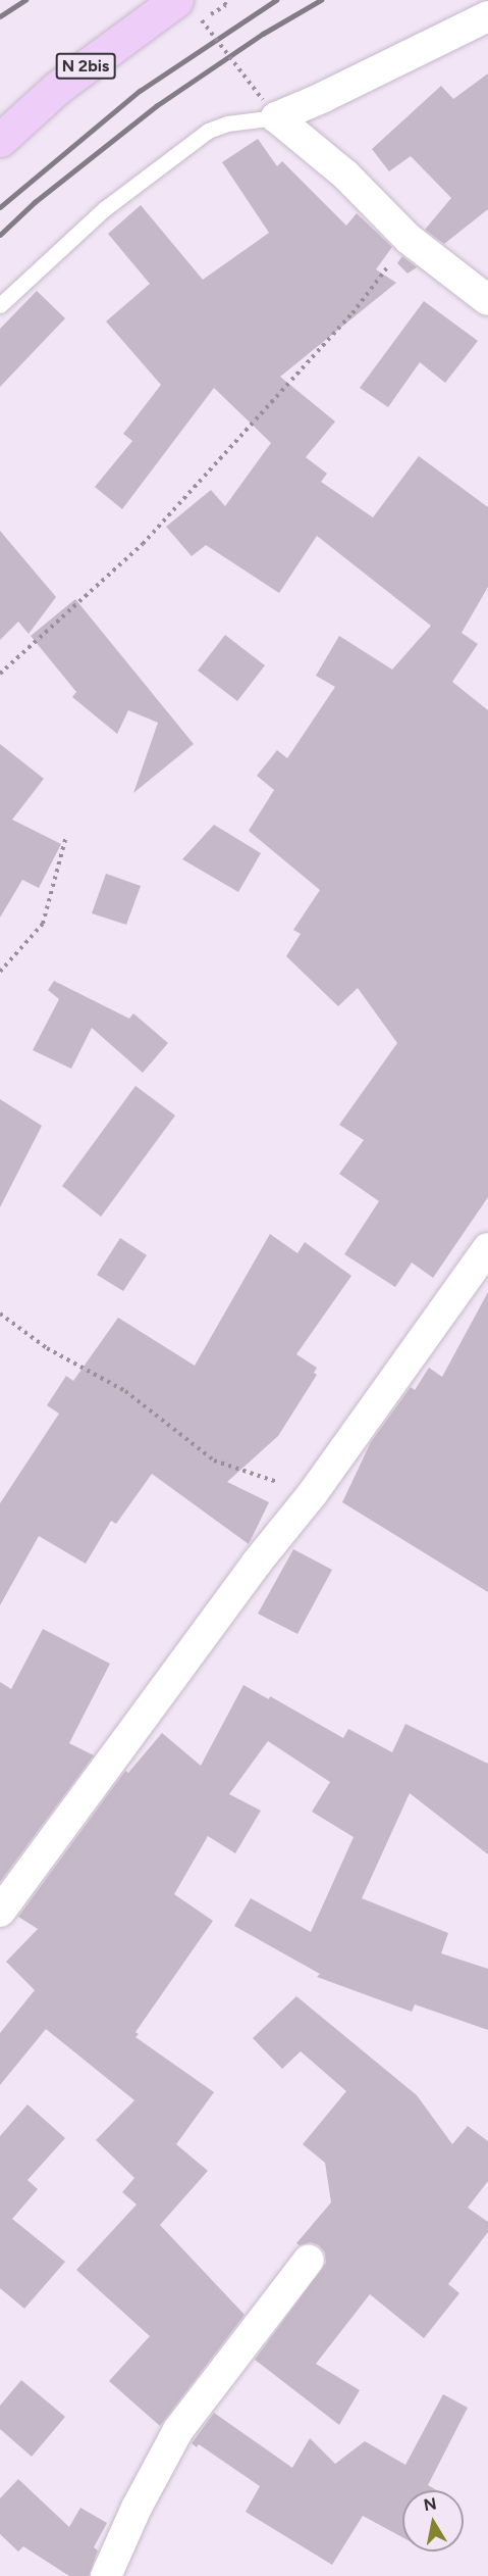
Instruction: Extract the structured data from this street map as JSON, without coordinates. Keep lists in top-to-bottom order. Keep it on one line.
{"streets":{"main road":["N 2bis"]},"north":"top"}
